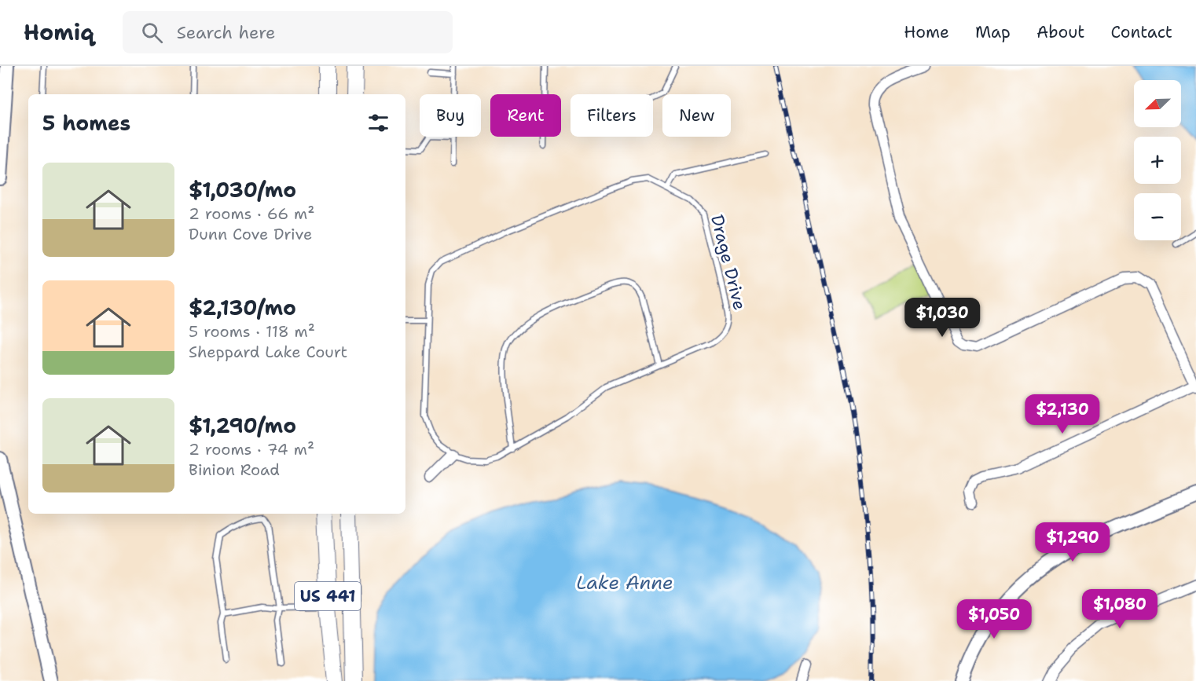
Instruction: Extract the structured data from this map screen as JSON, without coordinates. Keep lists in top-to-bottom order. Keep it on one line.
{"streets":{"main road":["US 441"],"lane":["Drage Drive"]},"water":["Lake Anne"],"north":"bottom left","page":{"header":"Homiq","search":"Search here","nav":["Home","Map","About","Contact"],"map_buttons":["+","−"],"chip":["Buy","Rent","Filters","New"],"heading":"5 homes","list":[{"name":"$1,030/mo","note":"2 rooms · 66 m² · Dunn Cove Drive"},{"name":"$2,130/mo","note":"5 rooms · 118 m² · Sheppard Lake Court"},{"name":"$1,290/mo","note":"2 rooms · 74 m² · Binion Road"}],"price":["$1,030","$2,130","$1,290","$1,080","$1,050"]}}
